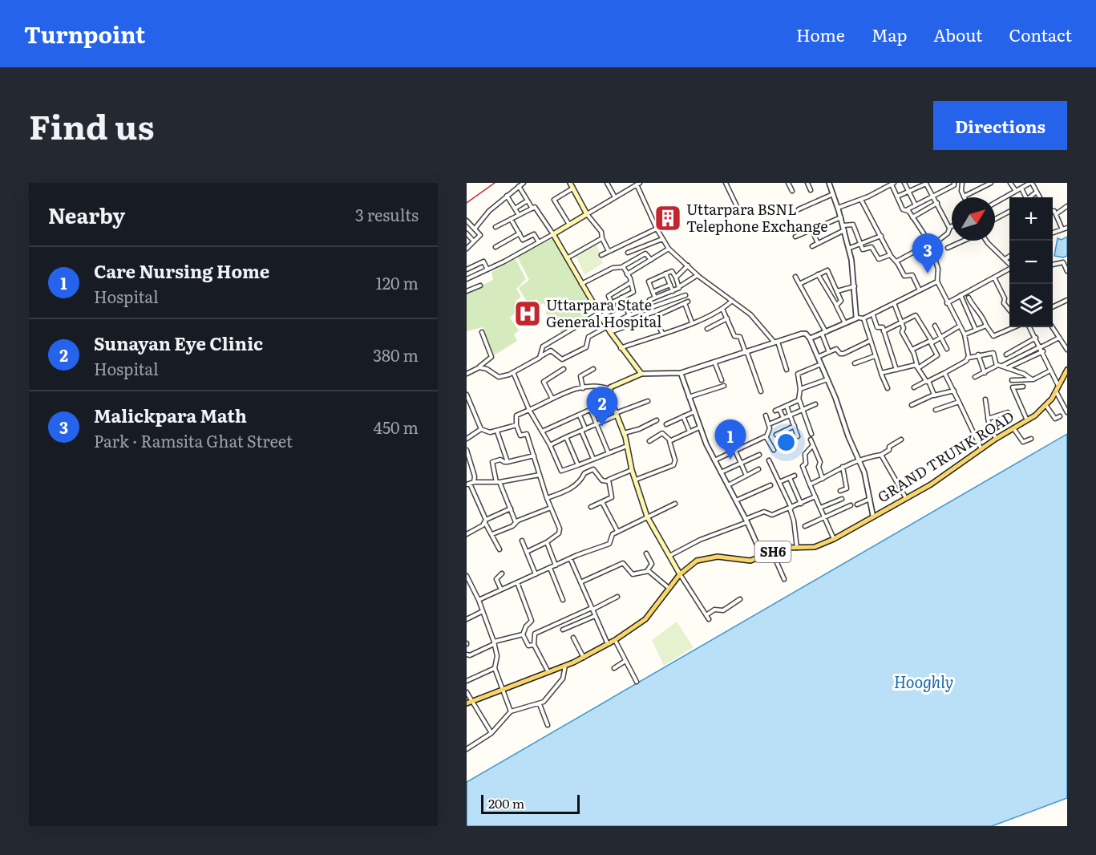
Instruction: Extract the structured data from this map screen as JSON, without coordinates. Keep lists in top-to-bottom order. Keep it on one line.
{"streets":{"main road":["GRAND TRUNK ROAD","SH6"]},"water":["Hooghly"],"places":{"building":["Uttarpara BSNL Telephone Exchange"],"hospital":["Uttarpara State General Hospital"]},"scale_bar":"200 m","north":"top right","page":{"header":"Turnpoint","nav":["Home","Map","About","Contact"],"title":"Find us","buttons":"Directions","heading":["Nearby","3 results"],"map_buttons":["+","−"],"pins":["3","2","1"],"list":[{"mark":"1","name":"Care Nursing Home","note":"Hospital","value":"120 m"},{"mark":"2","name":"Sunayan Eye Clinic","note":"Hospital","value":"380 m"},{"mark":"3","name":"Malickpara Math","note":"Park · Ramsita Ghat Street","value":"450 m"}],"scale":"200 m"}}
